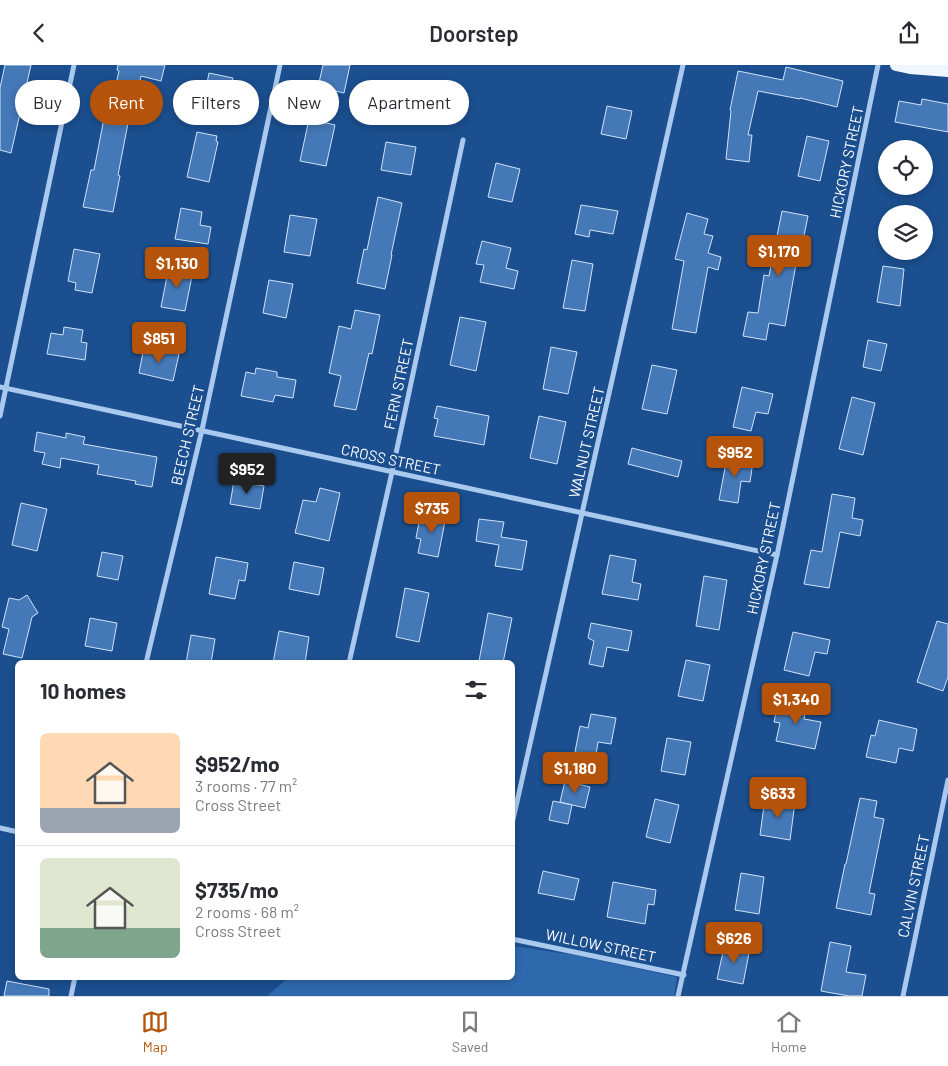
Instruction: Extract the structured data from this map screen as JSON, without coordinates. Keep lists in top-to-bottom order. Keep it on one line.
{"streets":{"street":["HICKORY STREET","FERN STREET","BEECH STREET","WALNUT STREET","CROSS STREET","CALVIN STREET","WILLOW STREET"]},"crossings":[["HICKORY STREET","CROSS STREET"],["HICKORY STREET","WILLOW STREET"],["FERN STREET","CROSS STREET"],["BEECH STREET","CROSS STREET"],["WALNUT STREET","CROSS STREET"]],"page":{"header":"Doorstep","chip":["Buy","Rent","Filters","New","Apartment"],"price":["$1,170","$1,130","$851","$952","$952","$735","$1,340","$1,180","$633","$626"],"heading":"10 homes","list":[{"name":"$952/mo","note":"3 rooms · 77 m² · Cross Street"},{"name":"$735/mo","note":"2 rooms · 68 m² · Cross Street"}],"tabs":["Map","Saved","Home"]}}
